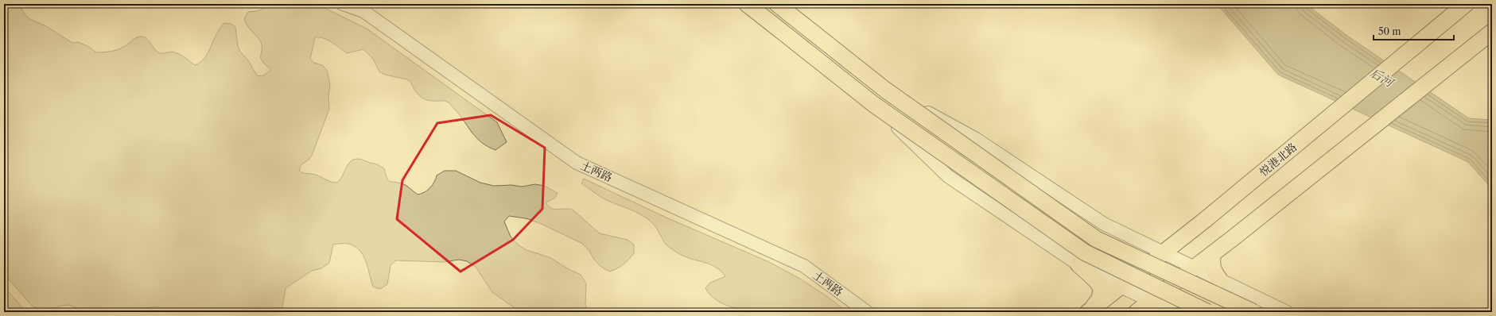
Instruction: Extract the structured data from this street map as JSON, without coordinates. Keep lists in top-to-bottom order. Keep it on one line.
{"streets":{"main road":["悦港北路"],"street":["土两路"]},"water":["后河"],"scale_bar":"50 m"}
